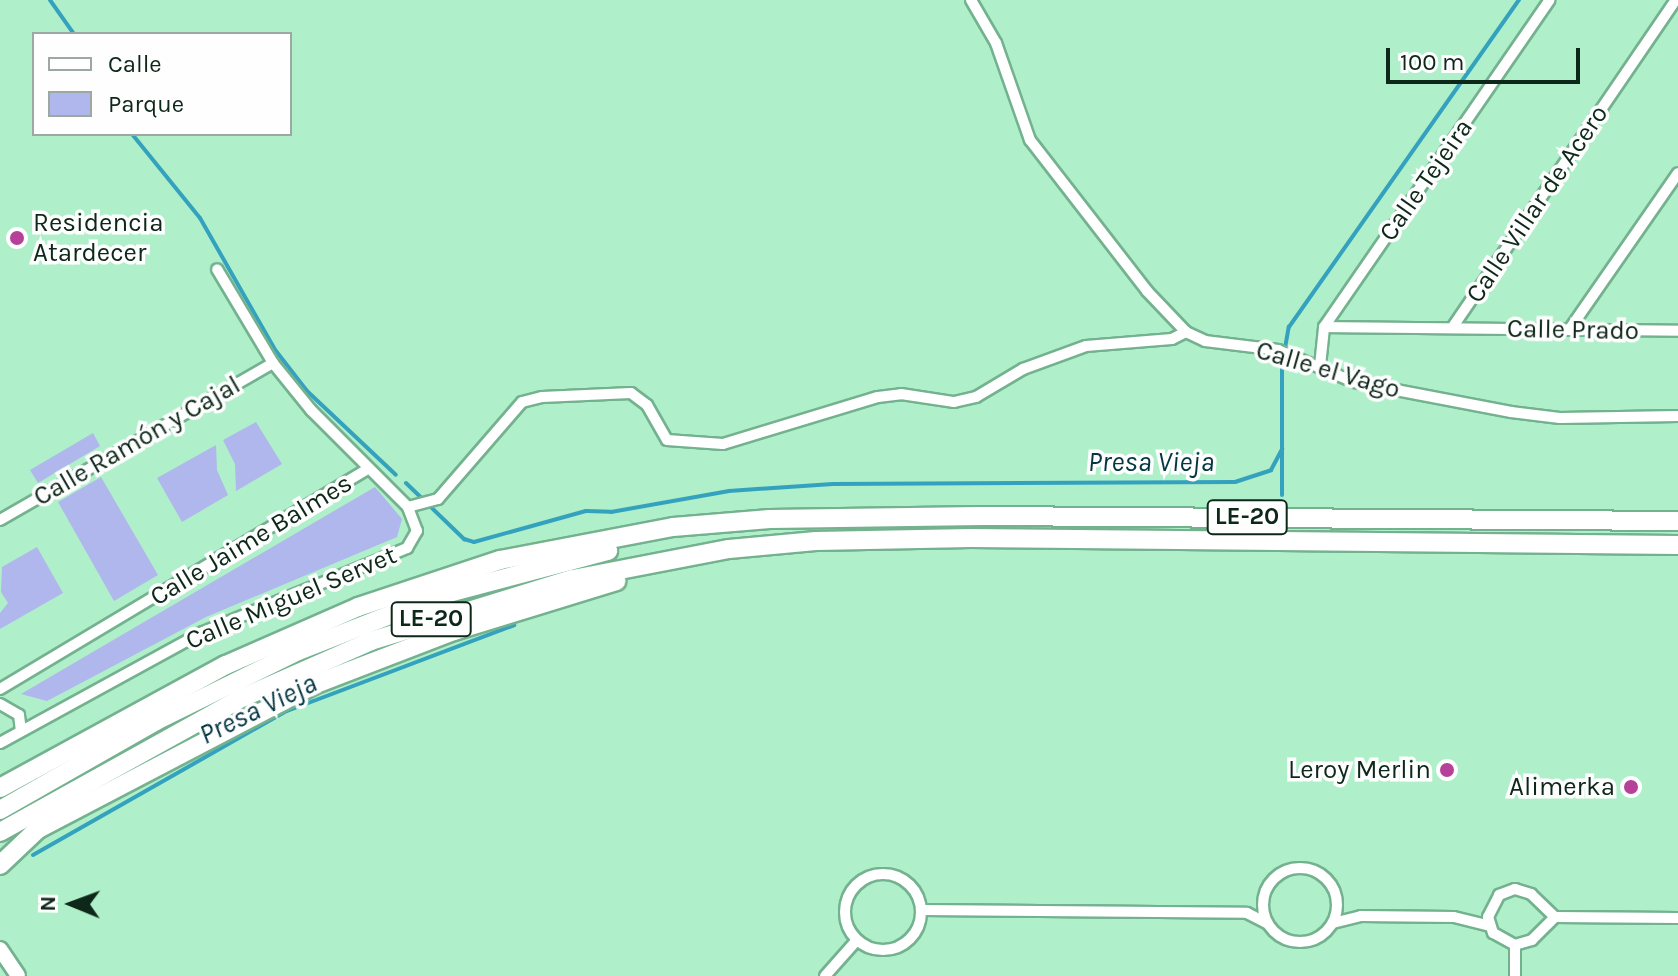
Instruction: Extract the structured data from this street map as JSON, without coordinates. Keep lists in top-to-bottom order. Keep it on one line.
{"streets":{"highway":["LE-20"],"street":["Calle Tejeira","Calle Villar de Acero","Calle Prado","Calle el Vago","Calle Ramón y Cajal","Calle Jaime Balmes","Calle Miguel Servet"]},"crossings":[["Calle Tejeira","Calle Prado"],["Calle Tejeira","Calle el Vago"],["Calle Villar de Acero","Calle Prado"],["Calle el Vago","Calle Miguel Servet"],["Calle Ramón y Cajal","Calle Jaime Balmes"]],"water":["Presa Vieja"],"places":["Residencia Atardecer","Leroy Merlin","Alimerka"],"legend":["Calle","Parque"],"scale_bar":"100 m","north":"left"}
